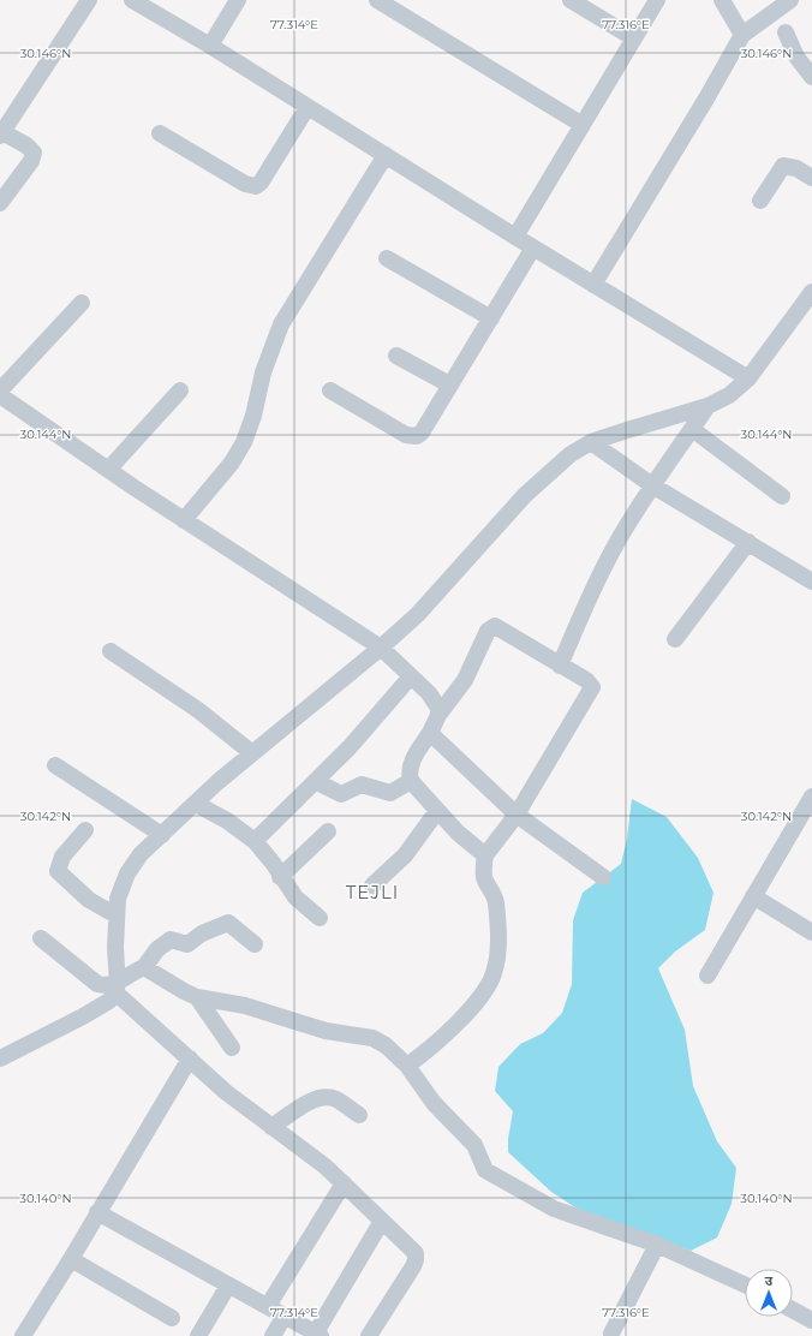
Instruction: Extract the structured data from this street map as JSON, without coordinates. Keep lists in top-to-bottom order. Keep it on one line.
{"districts":["TEJLI"],"north":"top","coordinates":["77.314°E","77.316°E","30.146°N","30.144°N","30.142°N","30.140°N"]}
